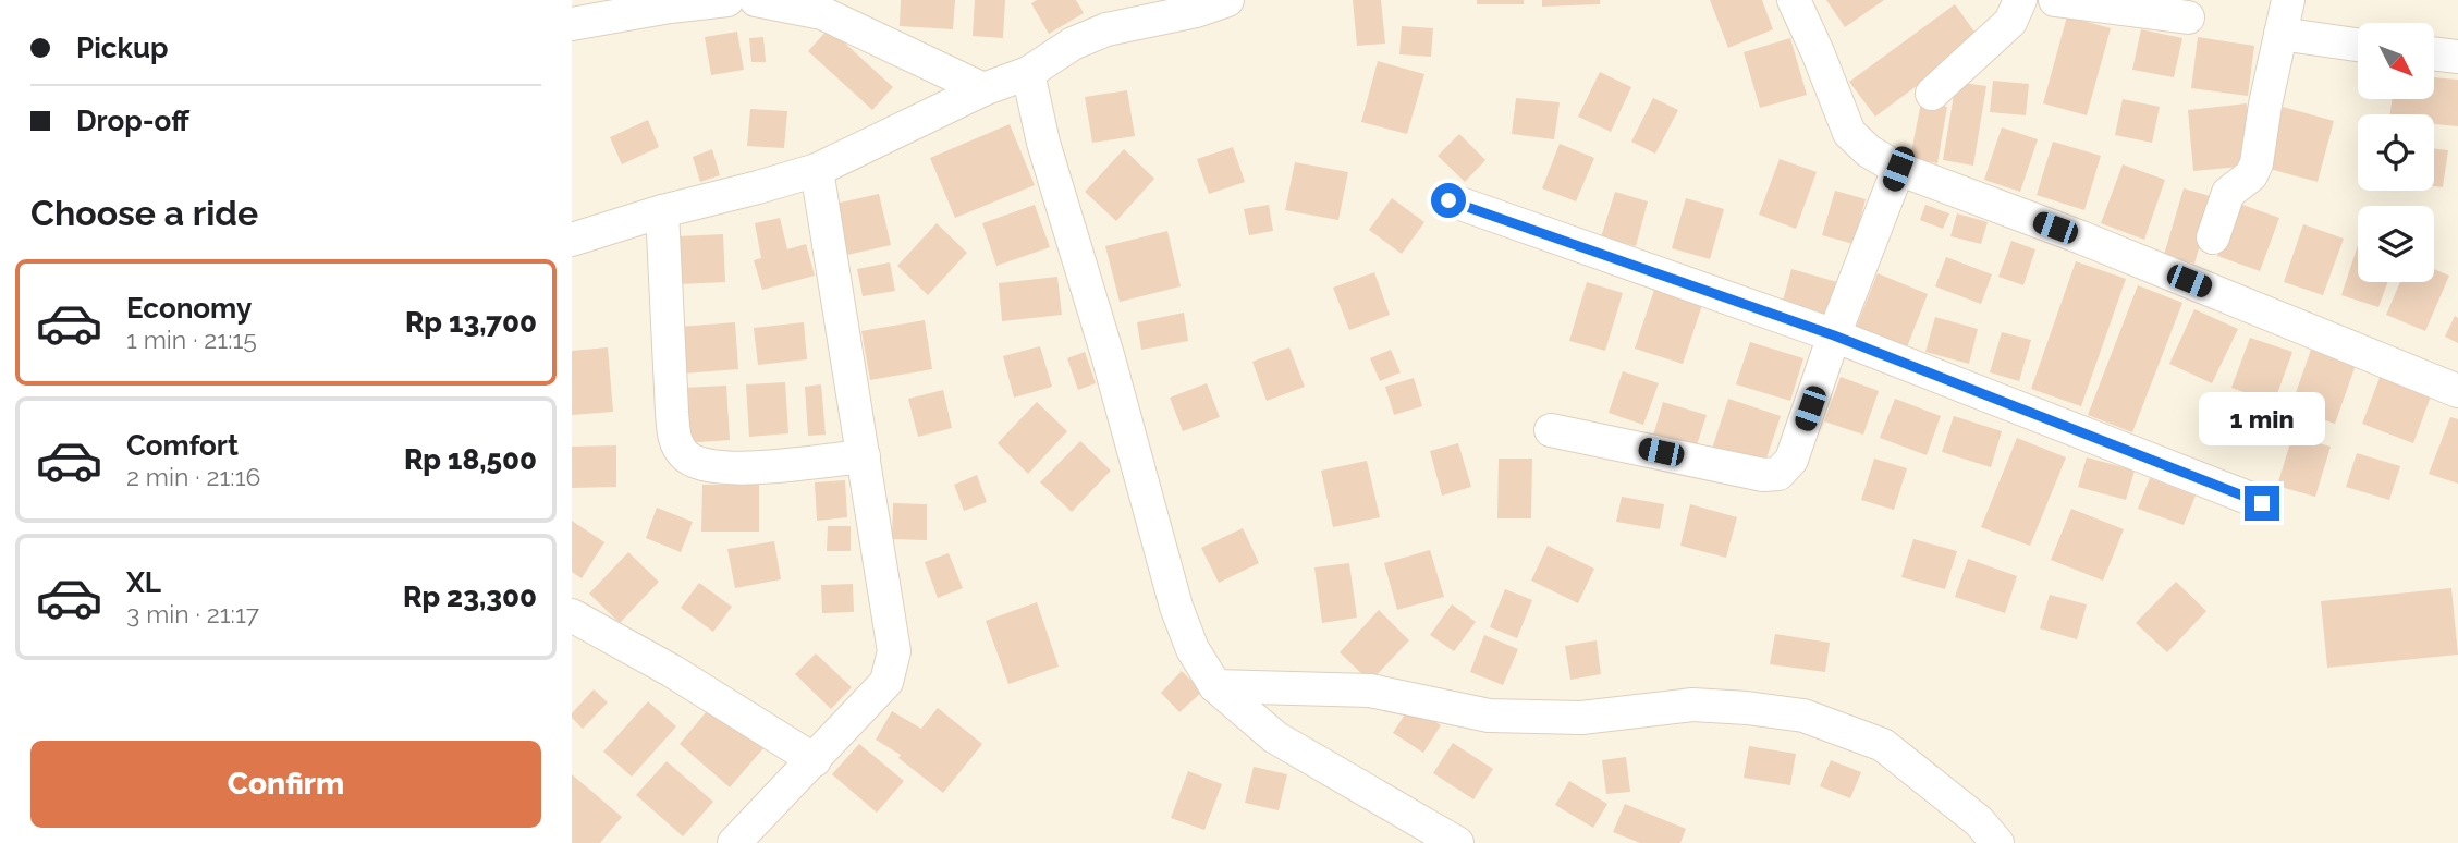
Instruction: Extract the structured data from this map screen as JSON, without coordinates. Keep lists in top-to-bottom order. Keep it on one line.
{"north":"bottom right","page":{"banner":["Pickup","Drop-off"],"heading":"Choose a ride","list":[{"name":"Economy","note":"1 min · 21:15","value":"Rp 13,700"},{"name":"Comfort","note":"2 min · 21:16","value":"Rp 18,500"},{"name":"XL","note":"3 min · 21:17","value":"Rp 23,300"}],"bubble":"1 min","buttons":"Confirm"}}
